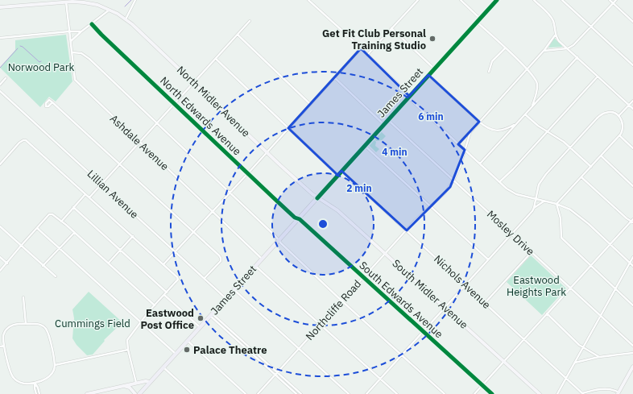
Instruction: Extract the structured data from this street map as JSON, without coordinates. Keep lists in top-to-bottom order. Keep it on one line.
{"streets":{"main road":["James Street","North Midler Avenue","South Midler Avenue"],"street":["North Edwards Avenue","Ashdale Avenue","Lillian Avenue","Mosley Drive","Nichols Avenue","South Edwards Avenue","Northcliffe Road"]},"crossings":[["James Street","North Midler Avenue"],["James Street","North Edwards Avenue"],["James Street","Ashdale Avenue"],["James Street","Lillian Avenue"],["James Street","Mosley Drive"],["James Street","Nichols Avenue"],["James Street","South Midler Avenue"],["James Street","South Edwards Avenue"],["North Midler Avenue","Ashdale Avenue"],["North Midler Avenue","South Midler Avenue"],["North Edwards Avenue","South Edwards Avenue"],["Mosley Drive","Northcliffe Road"],["Nichols Avenue","Northcliffe Road"],["South Midler Avenue","Northcliffe Road"],["South Edwards Avenue","Northcliffe Road"]],"parks":["Norwood Park","Eastwood Heights Park","Cummings Field"],"places":["Get Fit Club Personal Training Studio","Eastwood Post Office","Palace Theatre"],"rings":["6 min","4 min","2 min"]}
